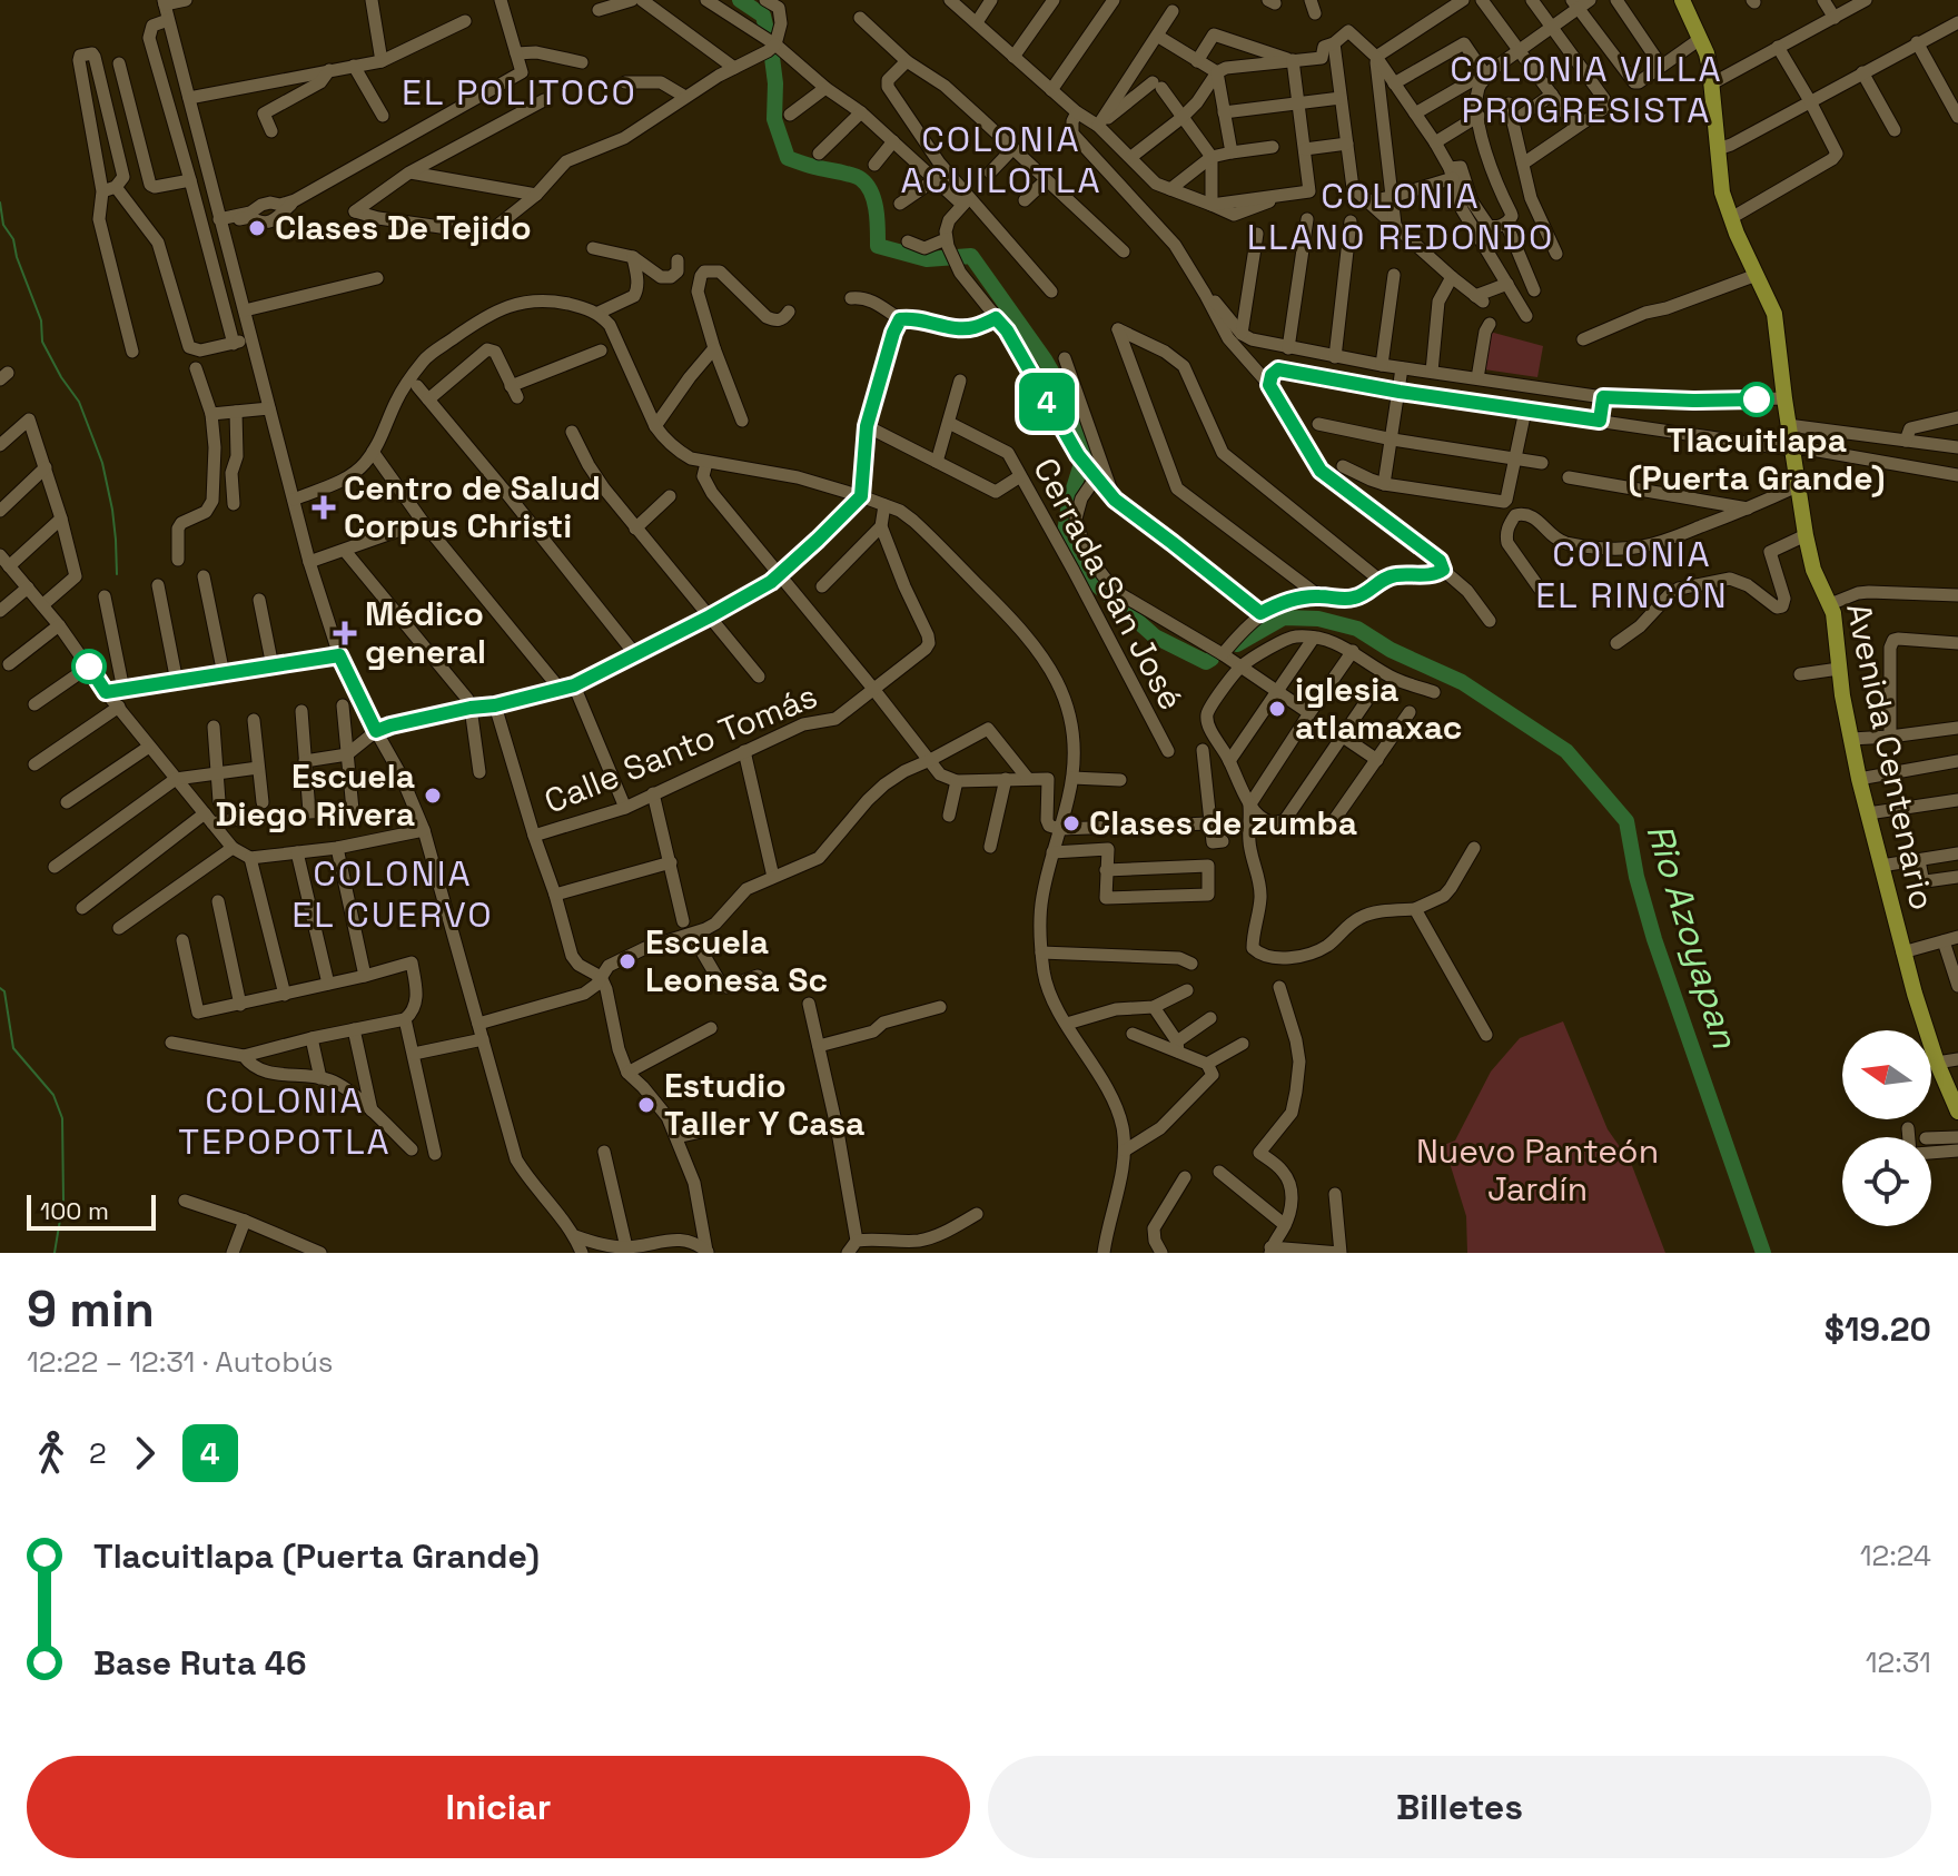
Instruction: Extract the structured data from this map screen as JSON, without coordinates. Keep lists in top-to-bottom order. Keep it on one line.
{"streets":{"main road":["Avenida Centenario"],"street":["Cerrada San José","Calle Santo Tomás"]},"districts":["COLONIA VILLA PROGRESISTA","EL POLITOCO","COLONIA ACUILOTLA","COLONIA LLANO REDONDO","COLONIA EL RINCÓN","COLONIA EL CUERVO","COLONIA TEPOPOTLA"],"water":["Rio Azoyapan"],"parks":["Nuevo Panteón Jardín"],"places":{"other":["Clases De Tejido","Tlacuitlapa (Puerta Grande)","iglesia atlamaxac","Escuela Diego Rivera","Clases de zumba","Escuela Leonesa Sc","Estudio Taller Y Casa"],"health":["Centro de Salud Corpus Christi","Médico general"]},"lines":["bus line 4"],"scale_bar":"100 m","north":"left","page":{"on_map":"4","scale":"100 m","heading":["9 min","12:22 – 12:31 · Autobús","$19.20"],"legs":["2","4"],"list":[{"name":"Tlacuitlapa (Puerta Grande)","value":"12:24"},{"name":"Base Ruta 46","value":"12:31"}],"buttons":["Iniciar","Billetes"]}}
